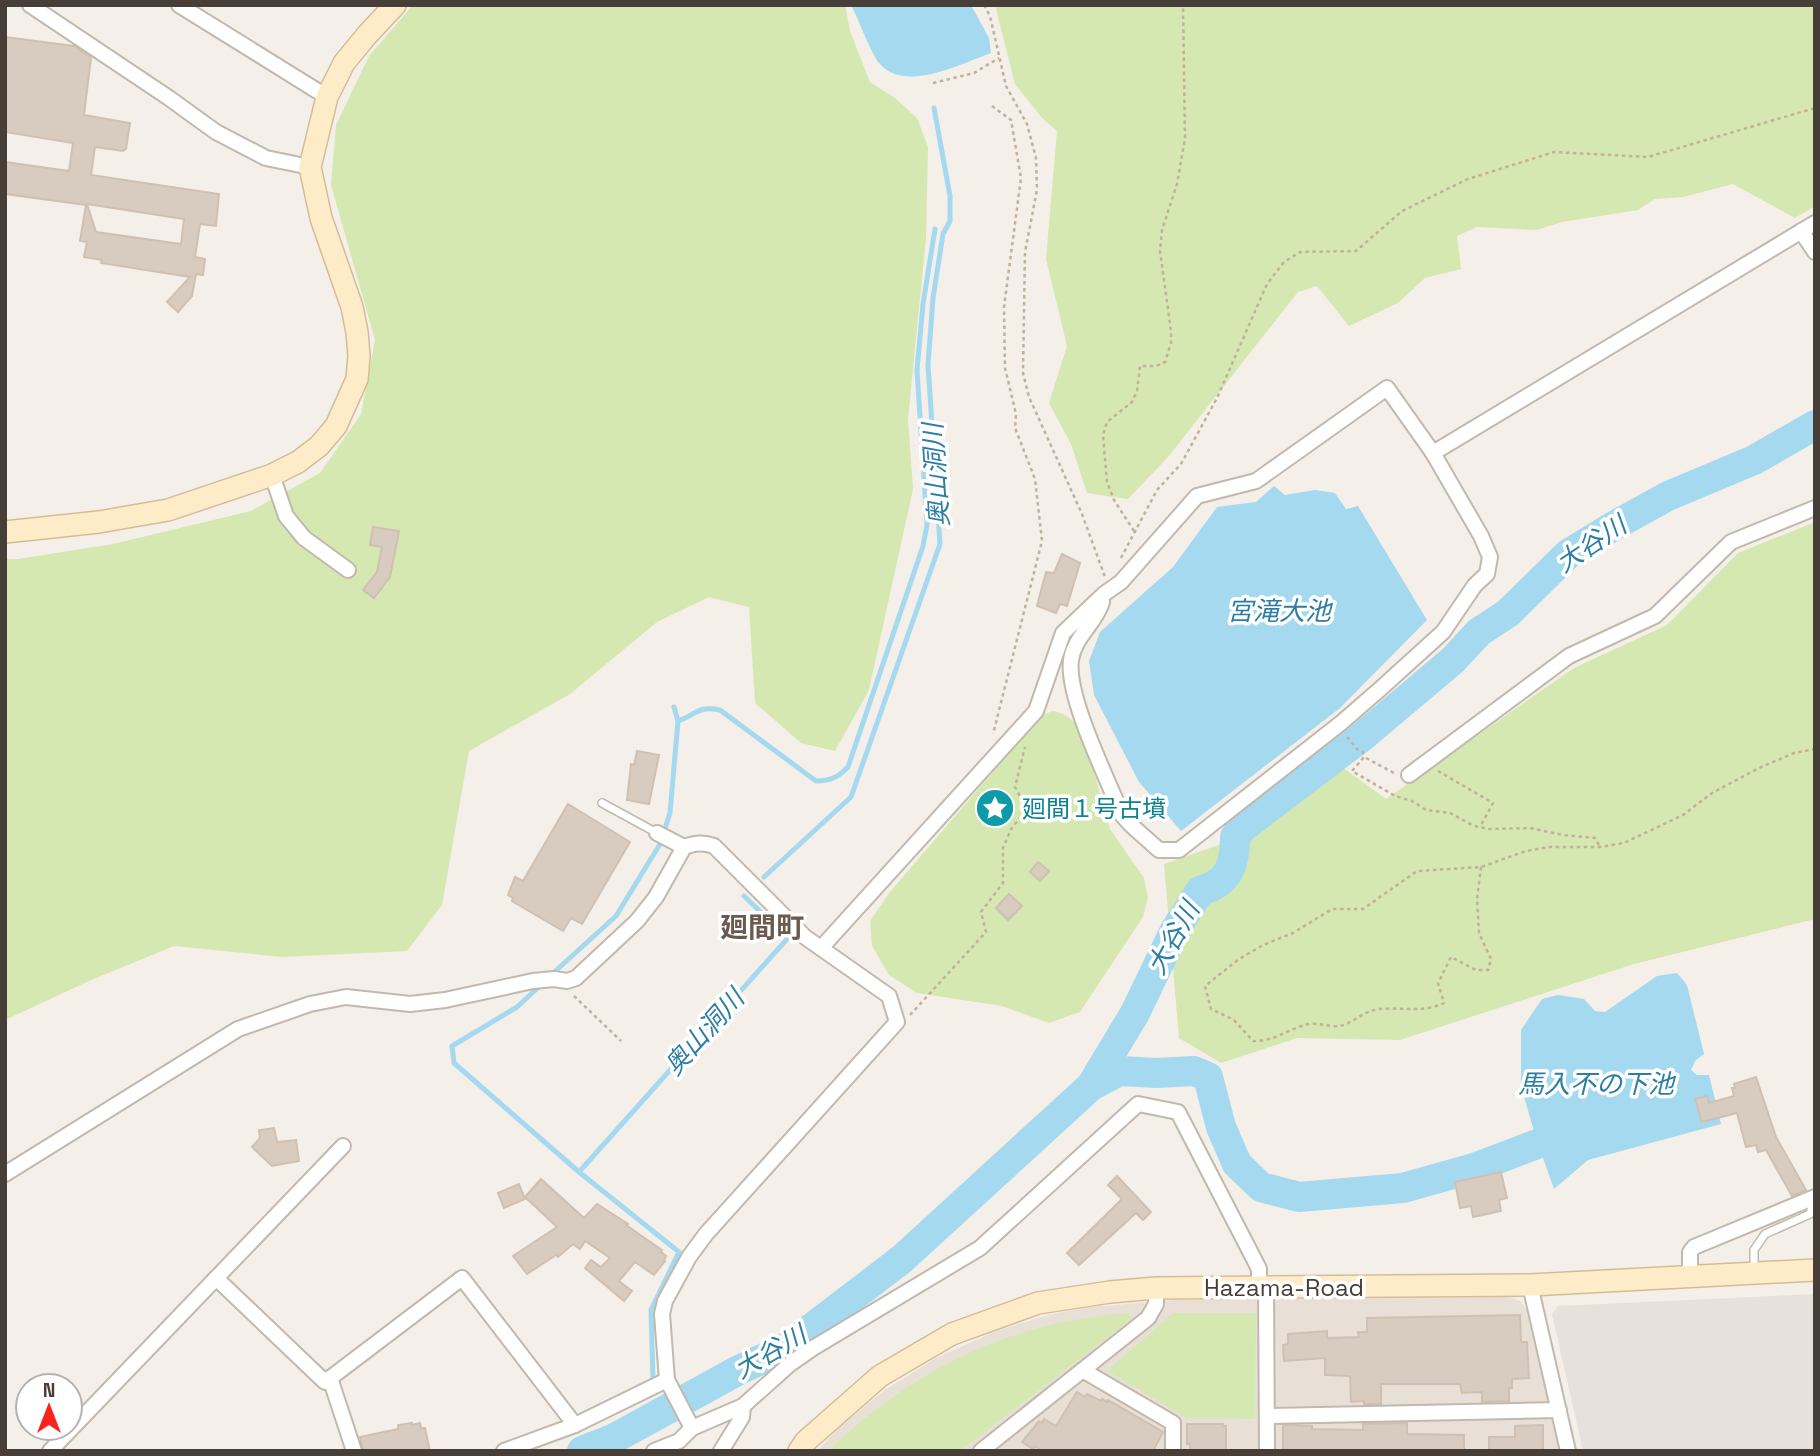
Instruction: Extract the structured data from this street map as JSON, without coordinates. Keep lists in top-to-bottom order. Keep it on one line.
{"streets":{"street":["Hazama-Road"]},"districts":["廻間町"],"water":["奥山洞川","大谷川","宮滝大池","馬入不の下池"],"places":{"place":["廻間１号古墳"]},"north":"top"}
